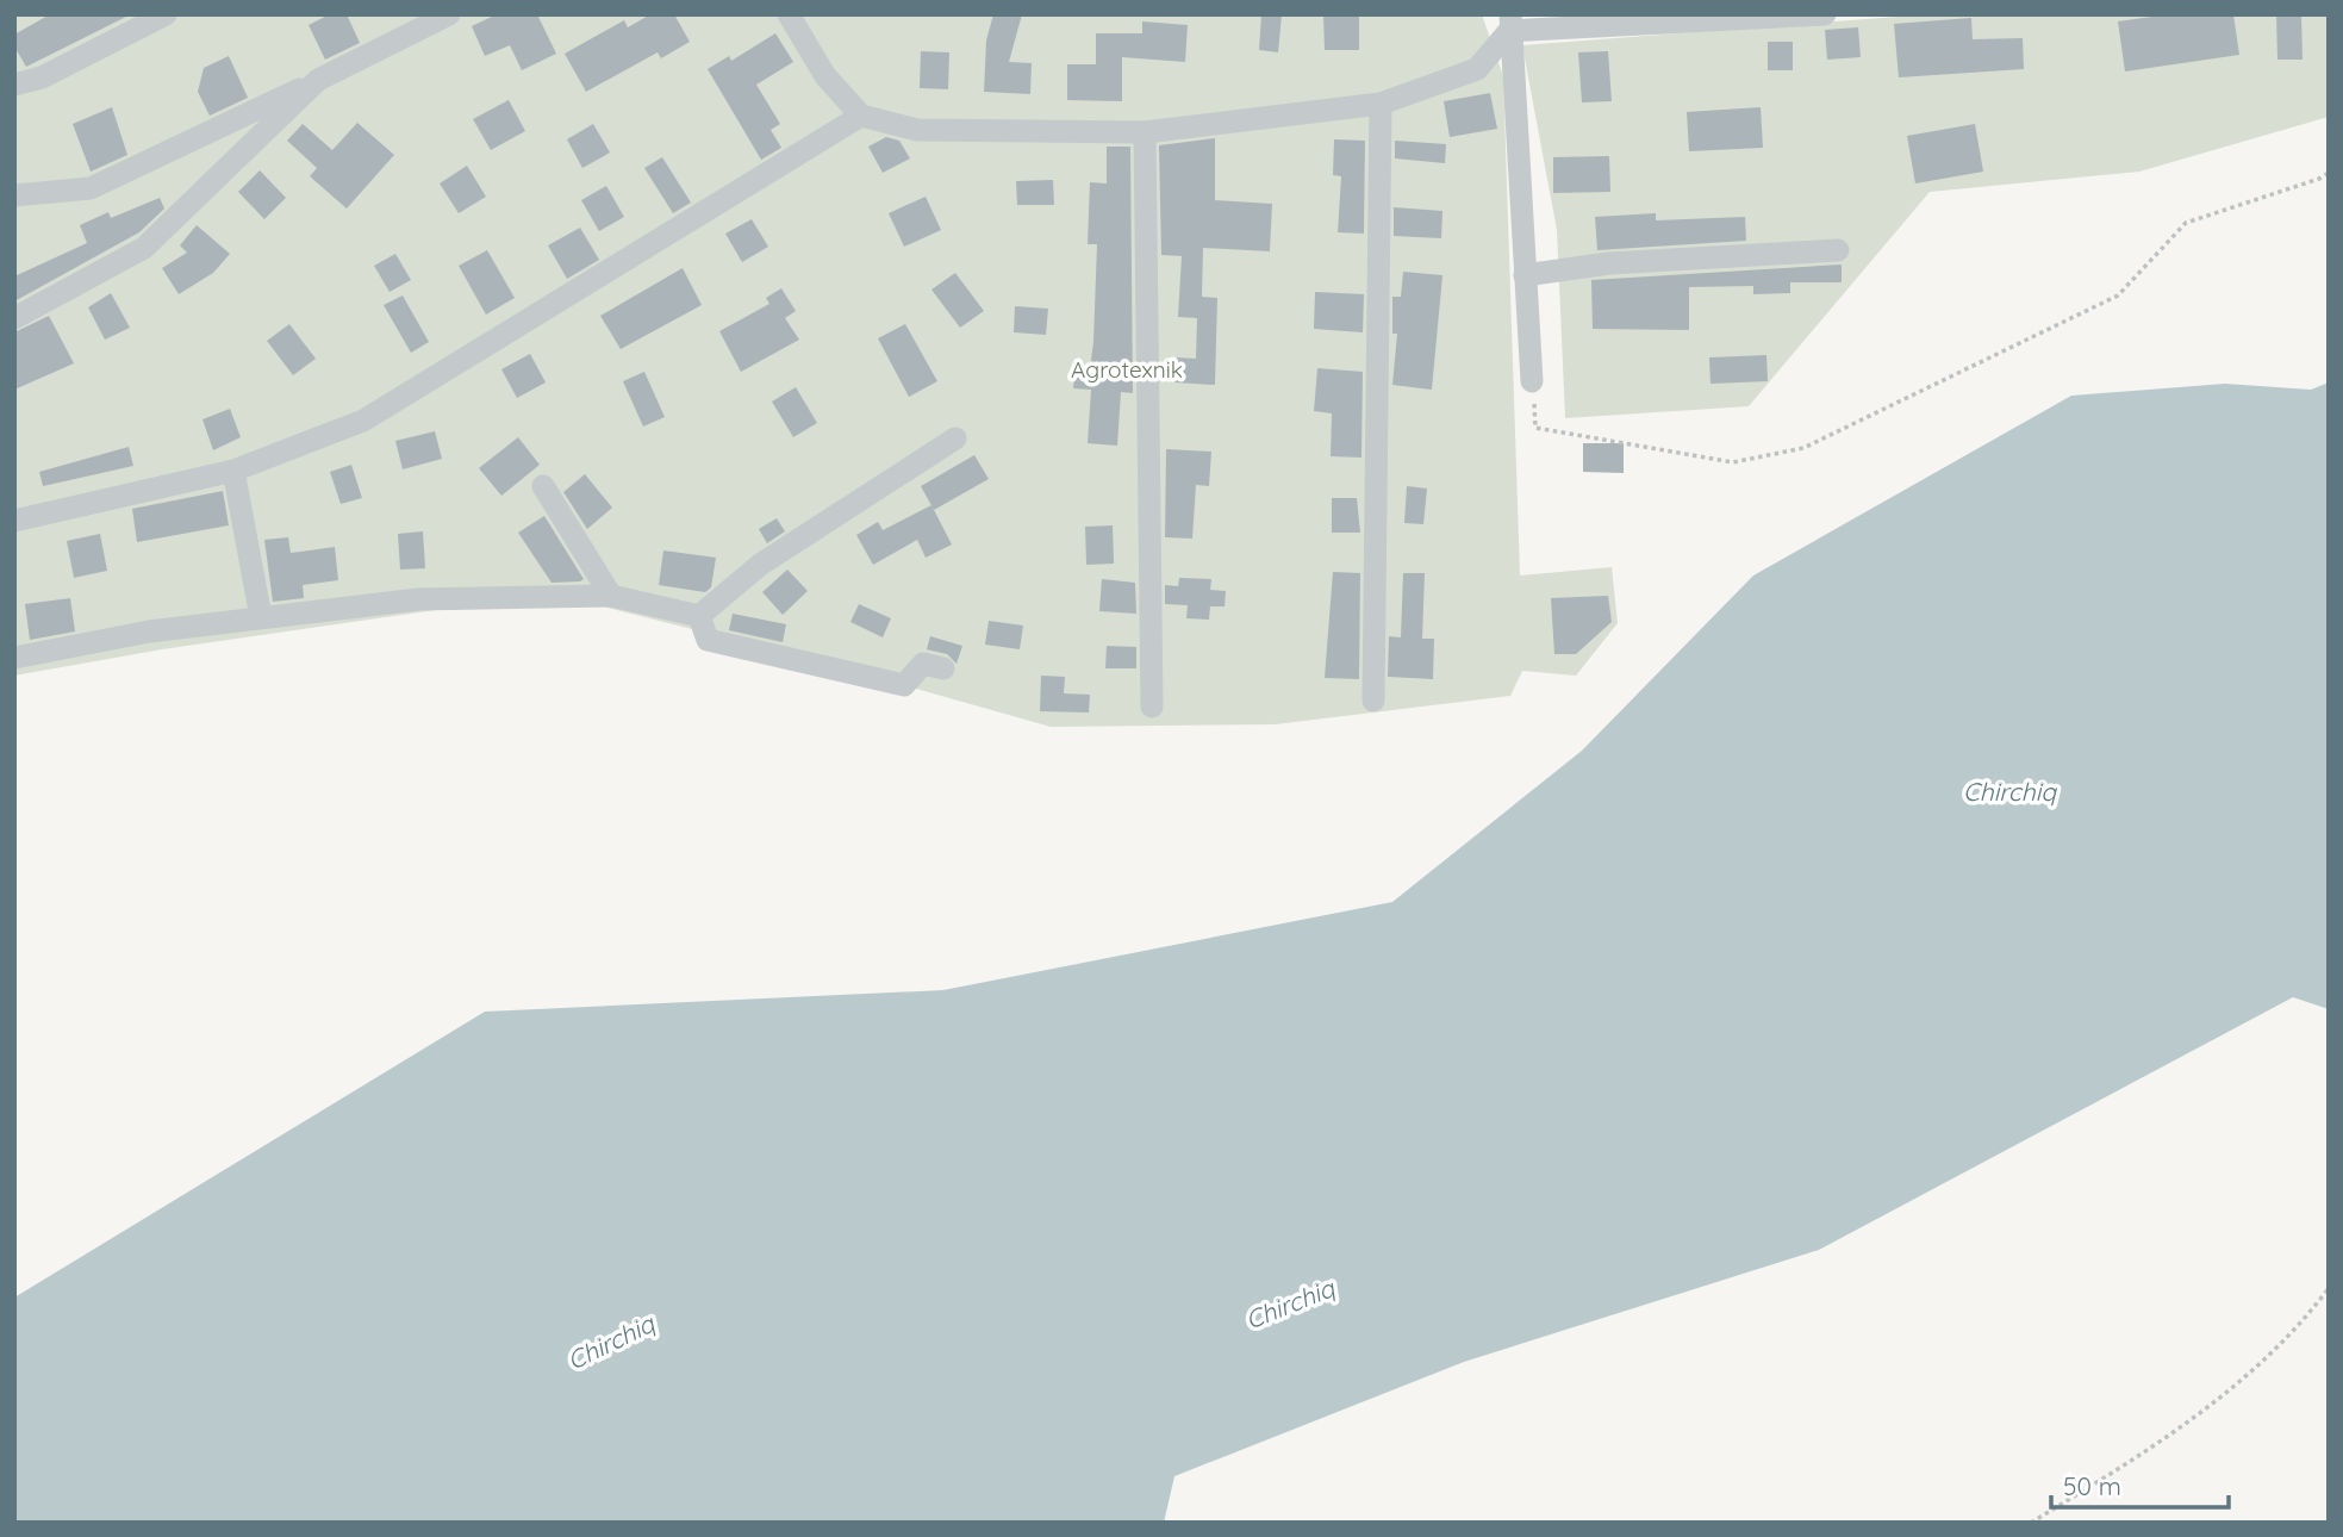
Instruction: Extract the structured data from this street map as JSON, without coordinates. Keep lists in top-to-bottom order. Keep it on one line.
{"water":["Chirchiq"],"parks":["Agrotexnik"],"scale_bar":"50 m"}
